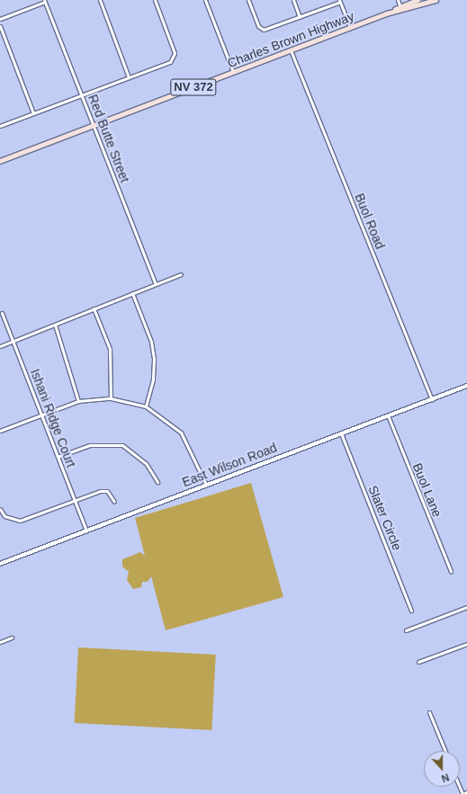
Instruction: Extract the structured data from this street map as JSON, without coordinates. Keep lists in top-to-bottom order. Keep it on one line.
{"streets":{"main road":["Charles Brown Highway","NV 372"],"street":["Red Butte Street","Buol Road","Ishani Ridge Court","East Wilson Road","Buol Lane","Slater Circle"]},"crossings":[["Charles Brown Highway","Red Butte Street"],["Charles Brown Highway","Buol Road"],["Buol Road","East Wilson Road"],["Ishani Ridge Court","East Wilson Road"],["East Wilson Road","Buol Lane"],["East Wilson Road","Slater Circle"]],"north":"bottom"}
